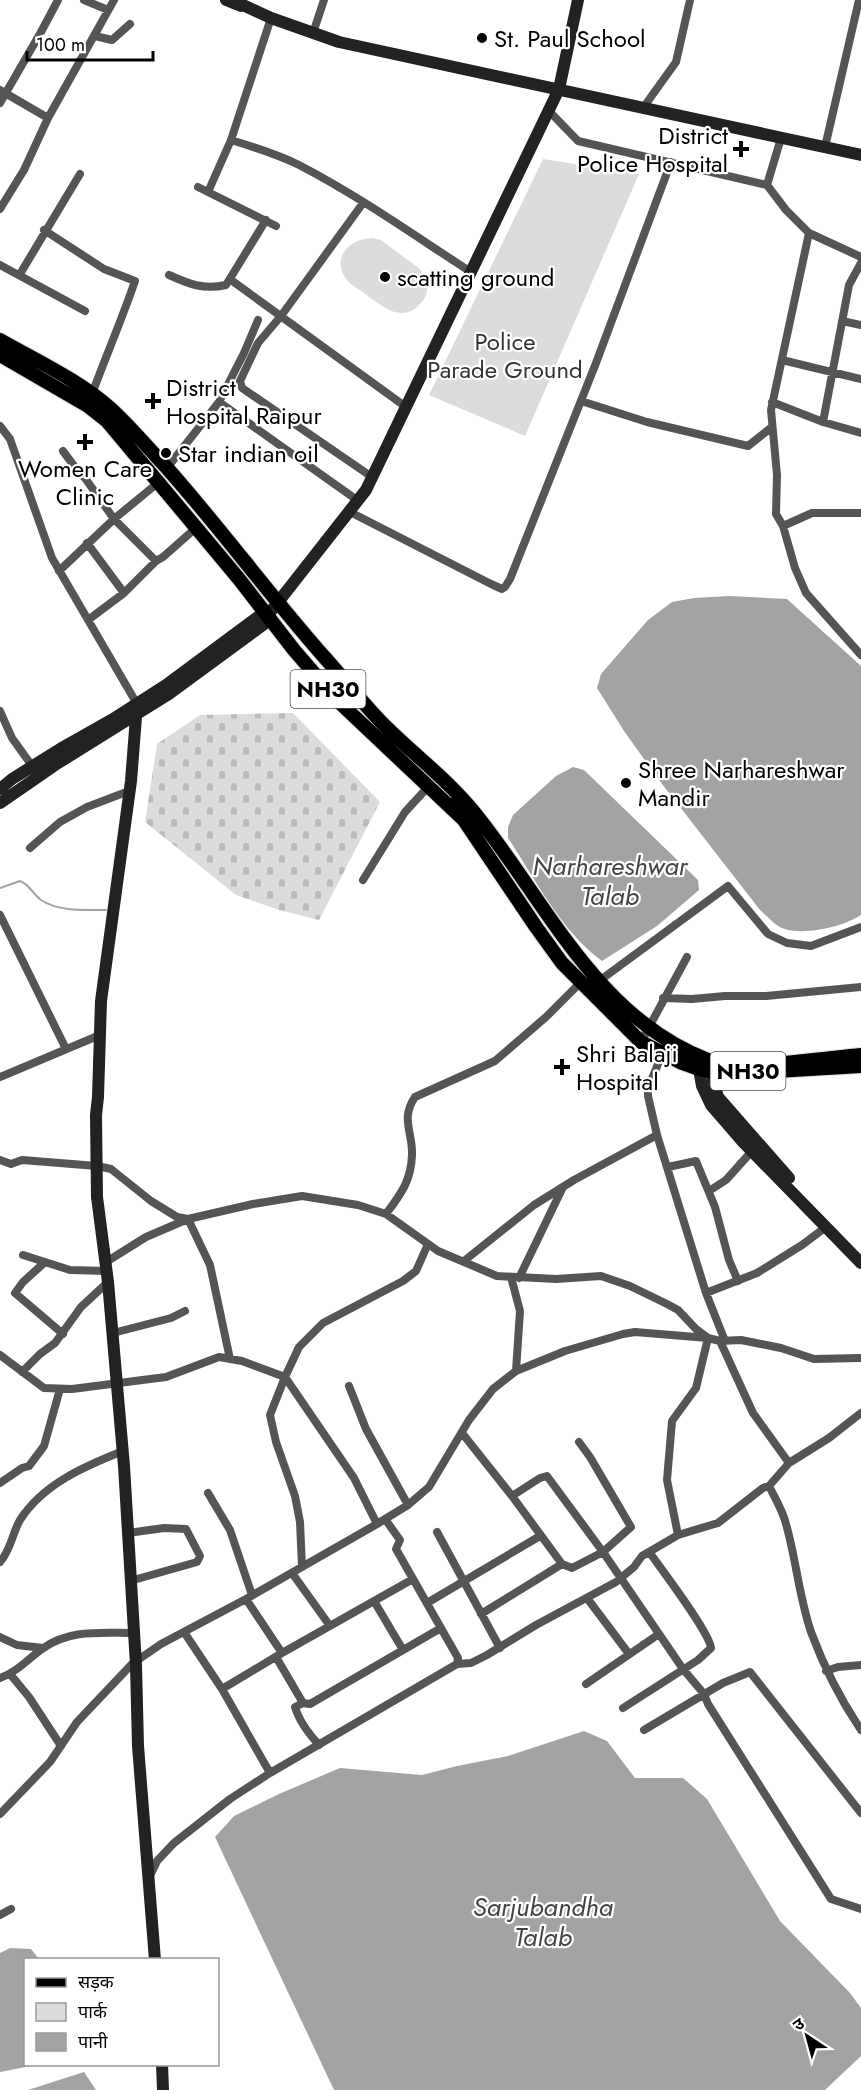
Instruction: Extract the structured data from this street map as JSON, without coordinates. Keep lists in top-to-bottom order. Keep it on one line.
{"streets":{"main road":["NH30"]},"water":["Narhareshwar Talab","Sarjubandha Talab"],"parks":["Police Parade Ground"],"places":{"other":["St. Paul School","scatting ground","Star indian oil","Shree Narhareshwar Mandir"],"health":["District Police Hospital","District Hospital Raipur","Women Care Clinic","Shri Balaji Hospital"]},"legend":["सड़क","पार्क","पानी"],"scale_bar":"100 m","north":"top left"}
